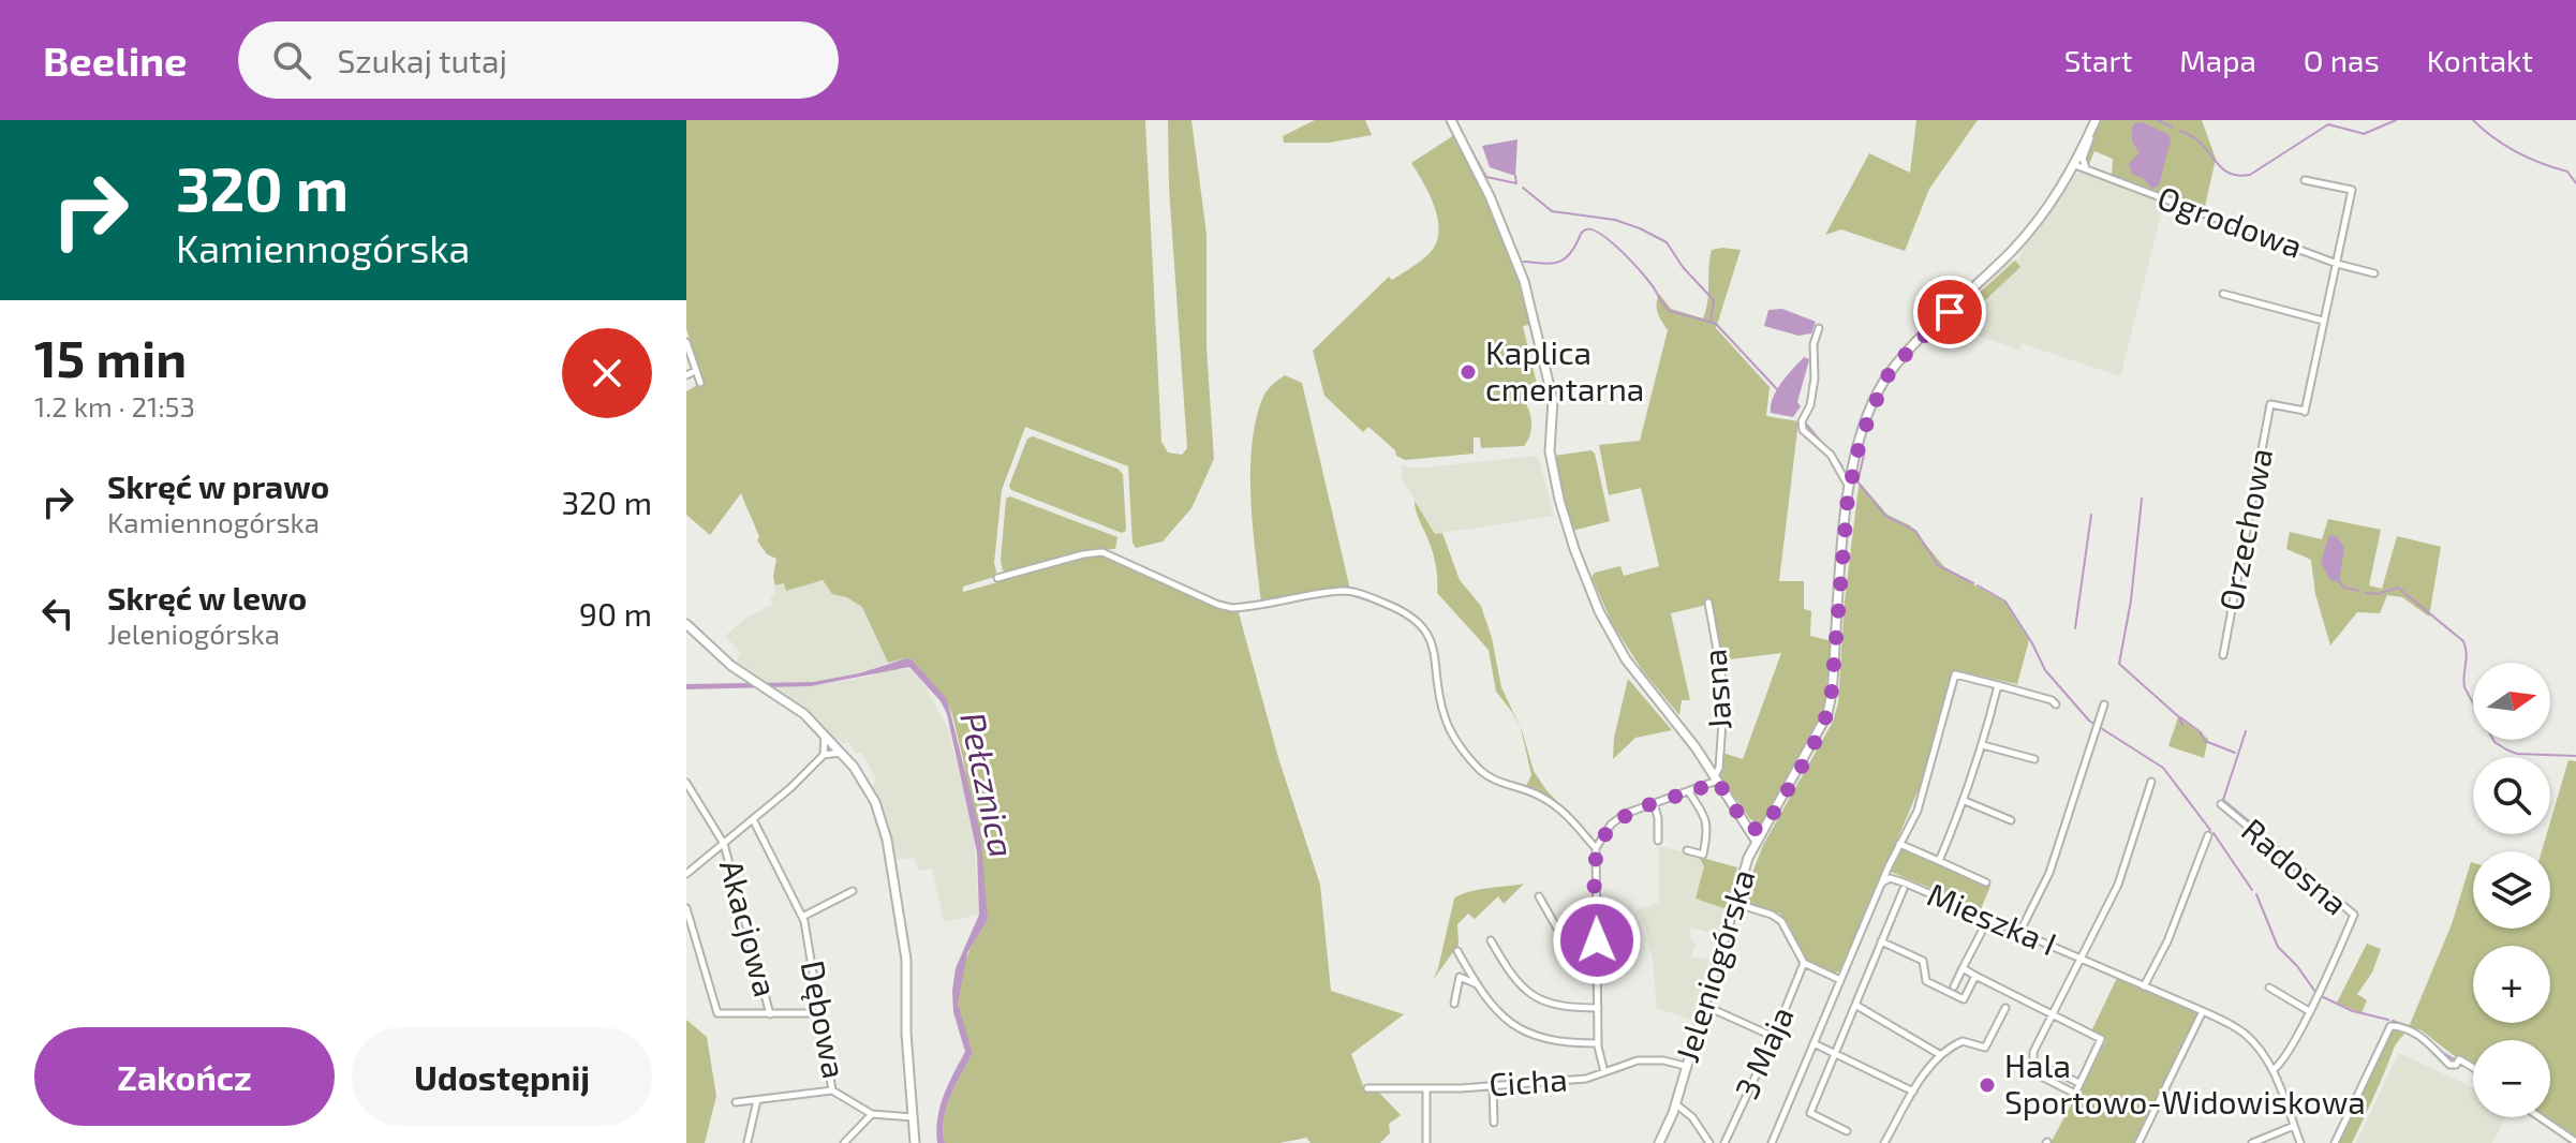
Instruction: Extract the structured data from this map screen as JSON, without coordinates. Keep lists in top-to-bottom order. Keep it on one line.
{"streets":{"street":["Ogrodowa","Orzechowa","Jasna","Radosna","Mieszka I","Akacjowa","Jeleniogórska","Dębowa","3 Maja","Cicha"]},"crossings":[["Ogrodowa","Jeleniogórska"],["Radosna","Mieszka I"],["Jeleniogórska","Cicha"]],"water":["Pełcznica"],"places":["Kaplica cmentarna","Hala Sportowo-Widowiskowa"],"north":"right","page":{"header":"Beeline","search":"Szukaj tutaj","nav":["Start","Mapa","O nas","Kontakt"],"turn":["320 m","Kamiennogórska"],"heading":["15 min","1.2 km · 21:53"],"list":[{"name":"Skręć w prawo","note":"Kamiennogórska","value":"320 m"},{"name":"Skręć w lewo","note":"Jeleniogórska","value":"90 m"}],"map_buttons":["+","−"],"buttons":["Zakończ","Udostępnij"]}}
